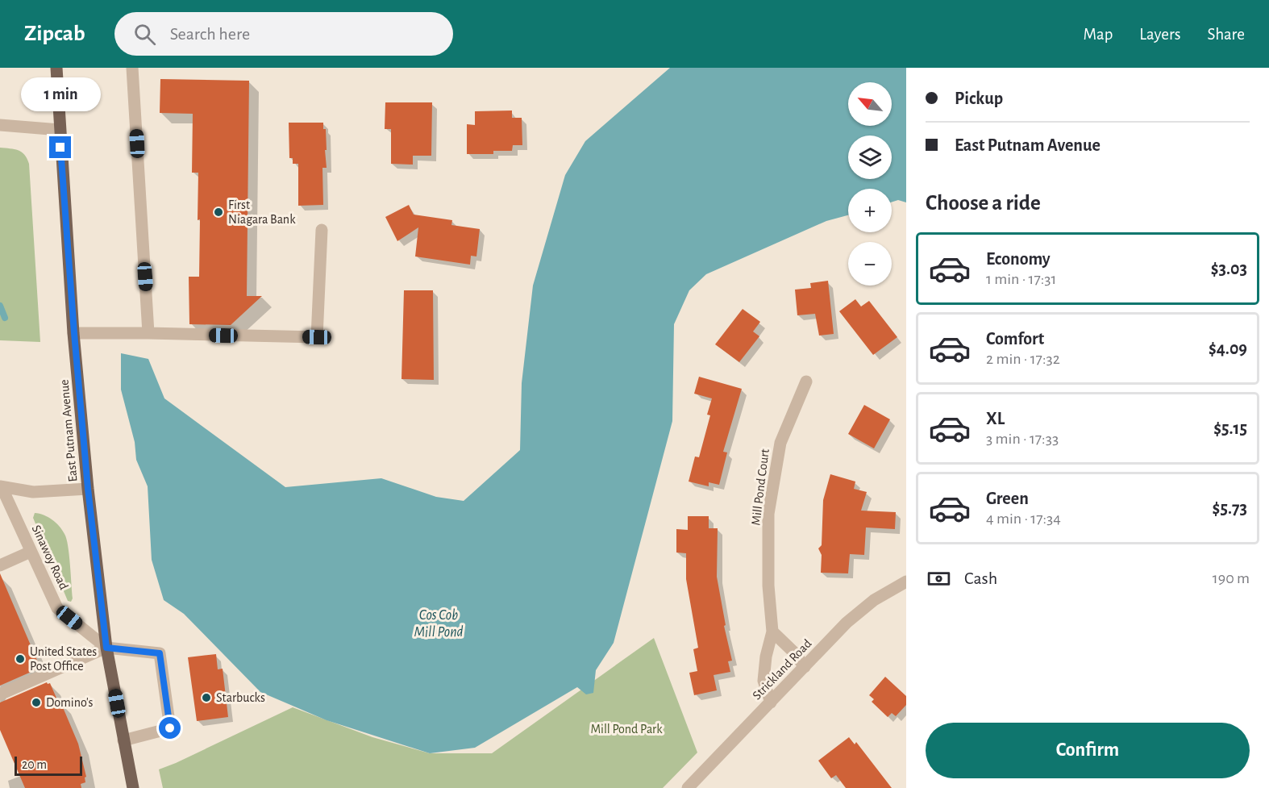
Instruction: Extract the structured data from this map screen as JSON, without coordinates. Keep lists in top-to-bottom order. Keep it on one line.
{"streets":{"main road":["East Putnam Avenue"],"street":["Mill Pond Court","Sinawoy Road","Strickland Road"]},"crossings":[["East Putnam Avenue","Sinawoy Road"],["Mill Pond Court","Strickland Road"]],"water":["Cos Cob Mill Pond"],"parks":["Mill Pond Park"],"places":["First Niagara Bank","United States Post Office","Starbucks","Domino's"],"scale_bar":"20 m","north":"top left","page":{"header":"Zipcab","search":"Search here","nav":["Map","Layers","Share"],"banner":["Pickup","East Putnam Avenue"],"bubble":"1 min","map_buttons":["+","−"],"heading":"Choose a ride","list":[{"name":"Economy","note":"1 min · 17:31","value":"$3.03"},{"name":"Comfort","note":"2 min · 17:32","value":"$4.09"},{"name":"XL","note":"3 min · 17:33","value":"$5.15"},{"name":"Green","note":"4 min · 17:34","value":"$5.73"}],"pay":["Cash","190 m"],"buttons":"Confirm","scale":"20 m"}}
